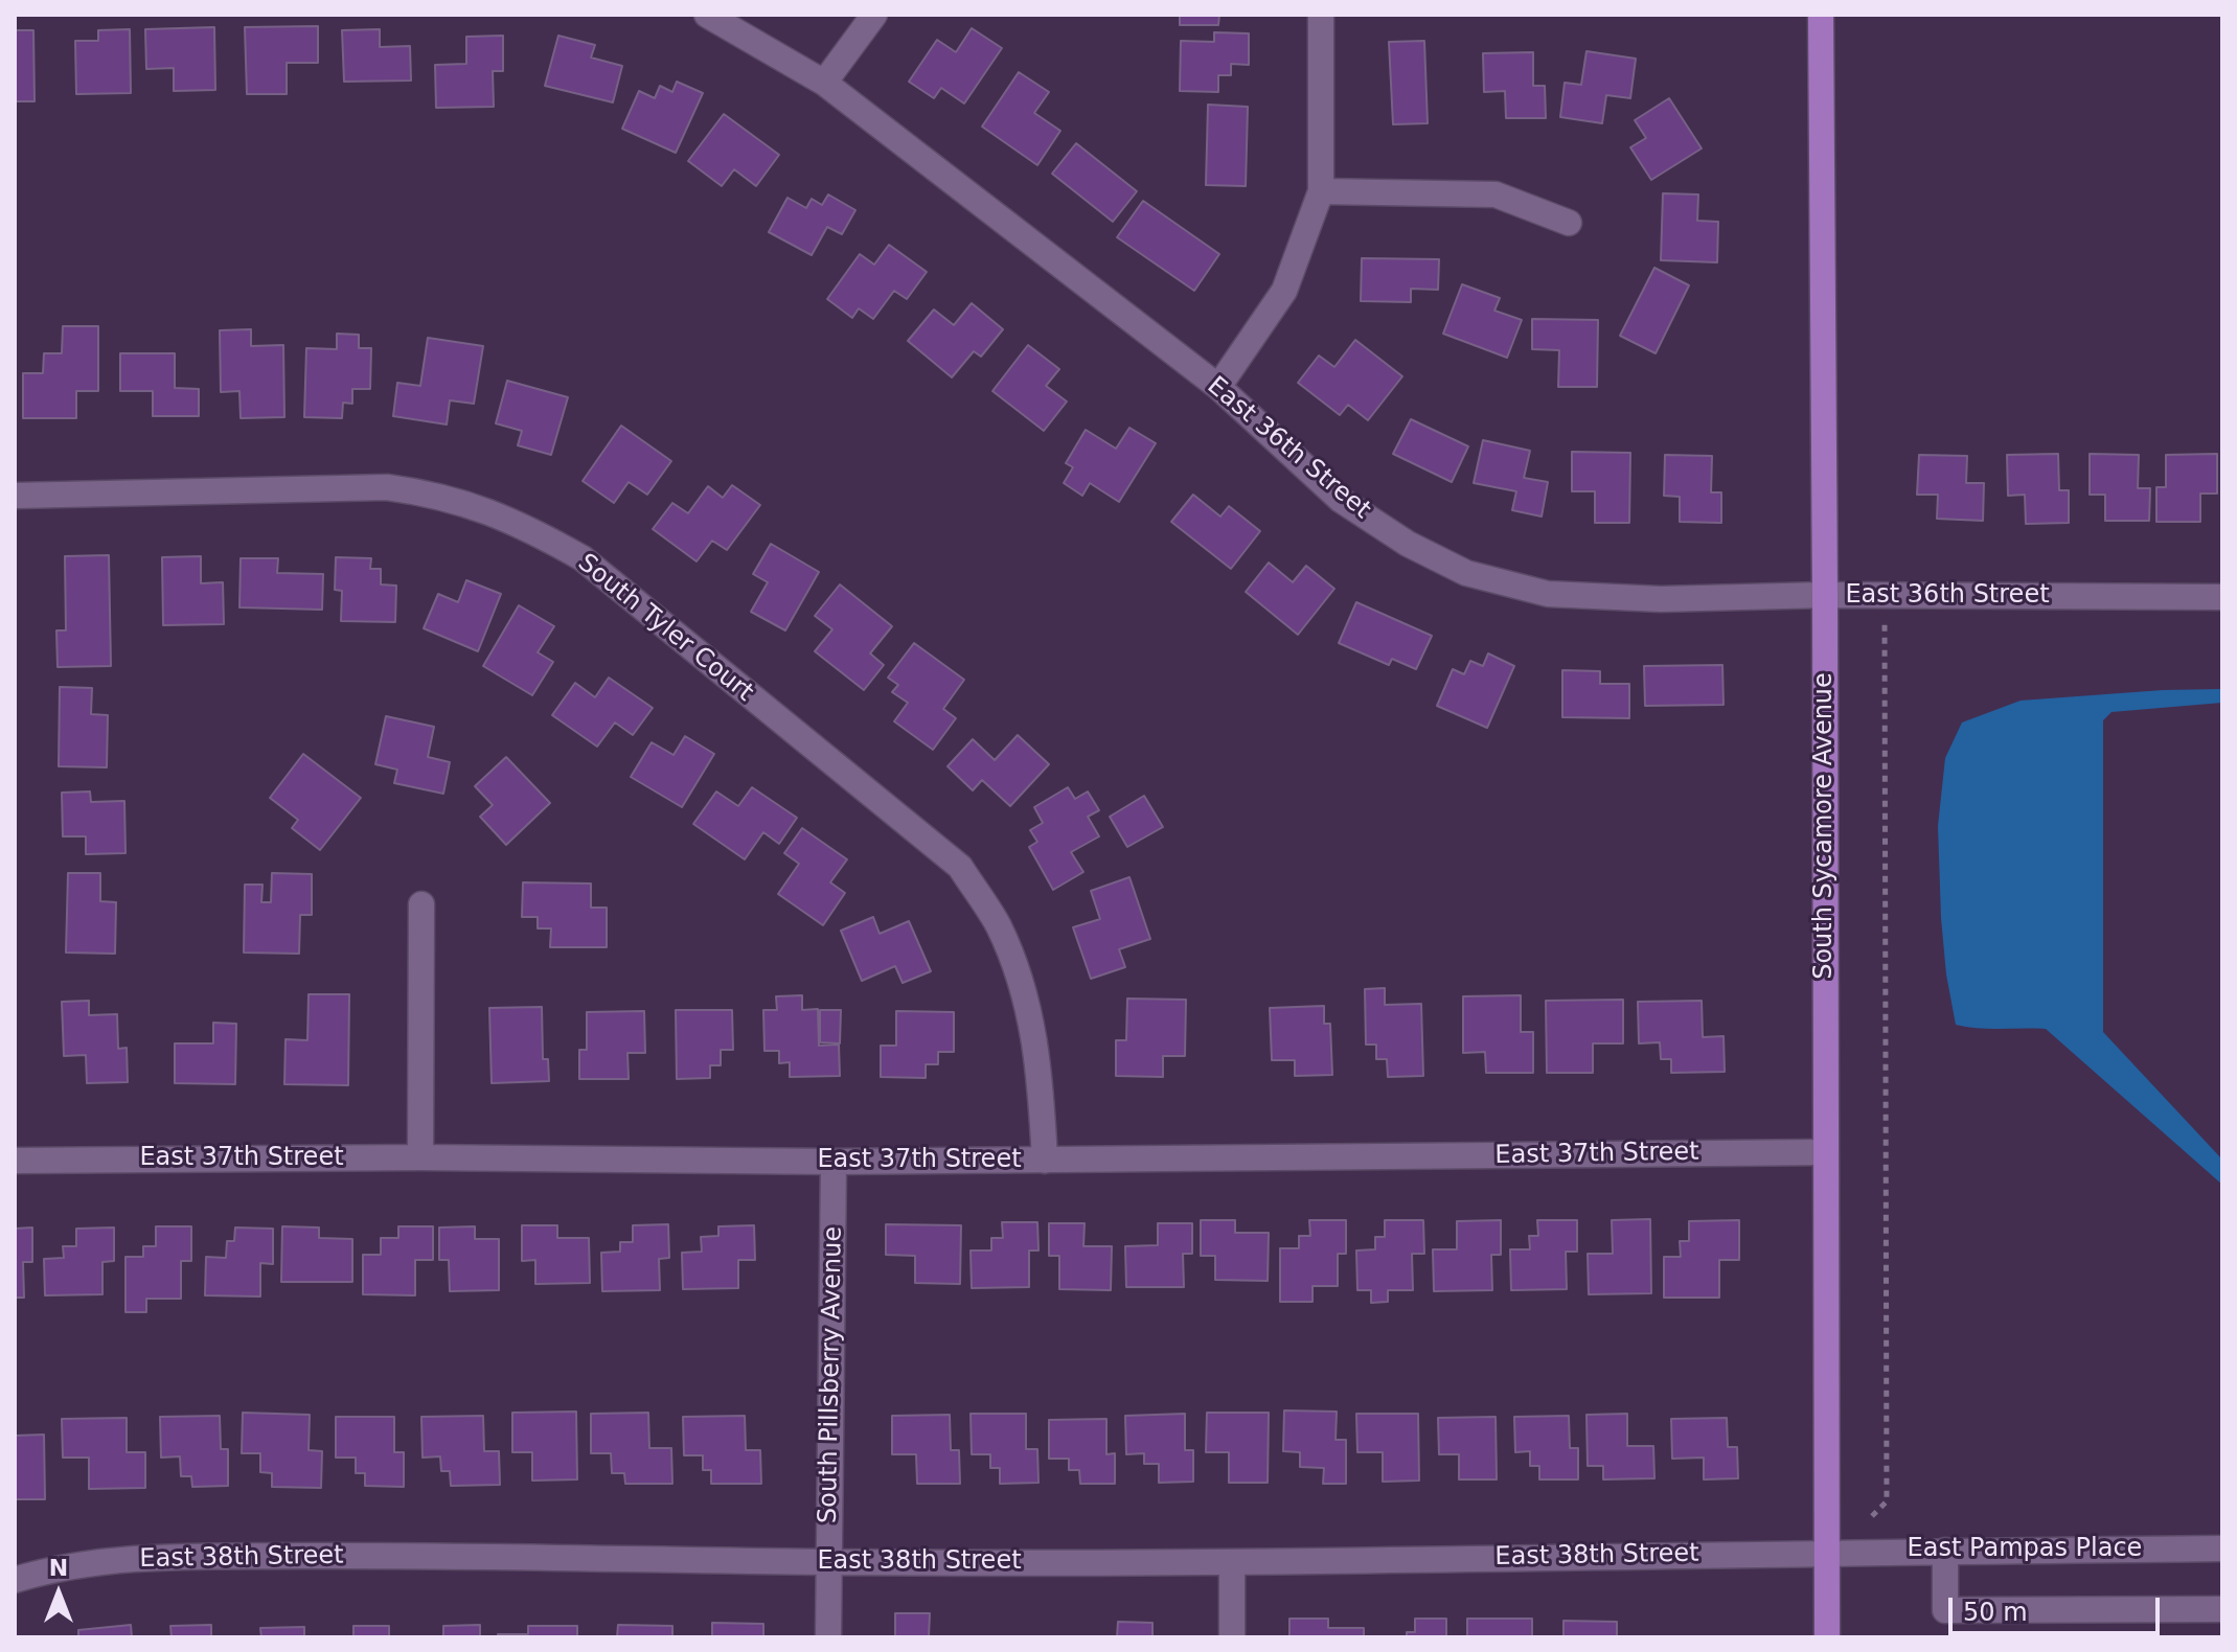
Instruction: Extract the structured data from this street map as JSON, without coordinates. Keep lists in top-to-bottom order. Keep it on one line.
{"streets":{"main road":["South Sycamore Avenue"],"street":["East 36th Street","South Tyler Court","East 37th Street","South Pillsberry Avenue","East Pampas Place","East 38th Street"]},"crossings":[["East 36th Street","South Sycamore Avenue"],["South Tyler Court","East 37th Street"],["South Sycamore Avenue","East 37th Street"],["South Sycamore Avenue","East Pampas Place"],["South Sycamore Avenue","East 38th Street"],["East 37th Street","South Pillsberry Avenue"],["South Pillsberry Avenue","East 38th Street"],["East Pampas Place","East 38th Street"]],"scale_bar":"50 m","north":"top"}
